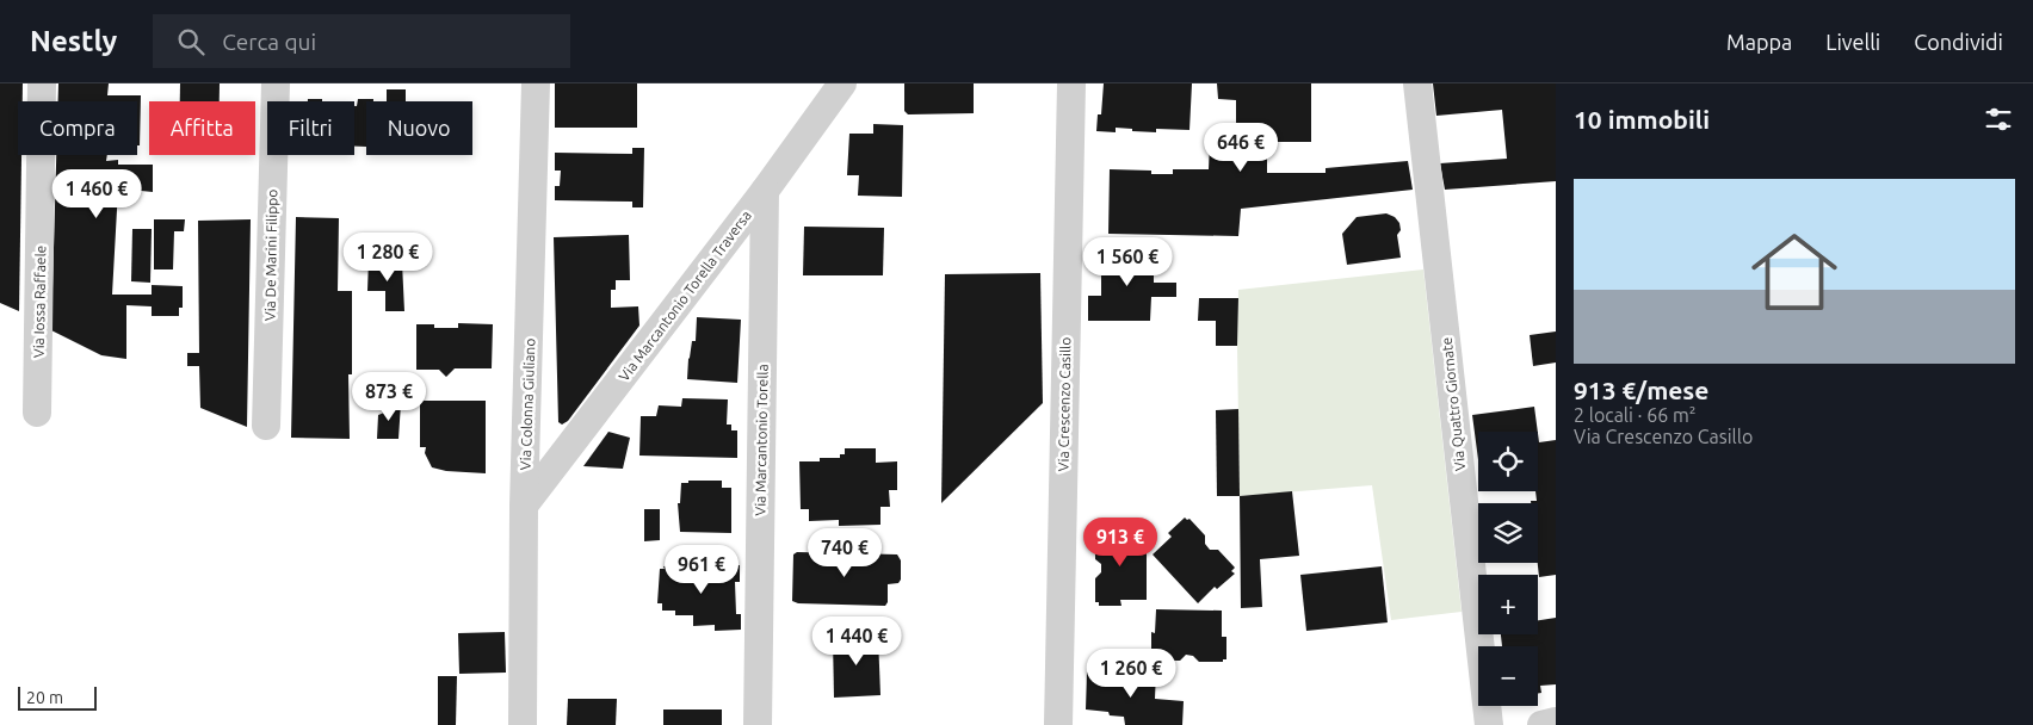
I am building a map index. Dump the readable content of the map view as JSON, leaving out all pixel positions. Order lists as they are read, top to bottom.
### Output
{
  "streets": {
    "street": [
      "Via De Marini Filippo",
      "Via Marcantonio Torella Traversa",
      "Via Iossa Raffaele",
      "Via Colonna Giuliano",
      "Via Crescenzo Casillo",
      "Via Quattro Giornate",
      "Via Marcantonio Torella"
    ]
  },
  "crossings": [
    ["Via Marcantonio Torella Traversa", "Via Colonna Giuliano"],
    ["Via Marcantonio Torella Traversa", "Via Marcantonio Torella"]
  ],
  "scale_bar": "20 m",
  "page": {
    "header": "Nestly",
    "search": "Cerca qui",
    "nav": ["Mappa", "Livelli", "Condividi"],
    "heading": "10 immobili",
    "chip": [
      "Compra",
      "Affitta",
      "Filtri",
      "Nuovo"
    ],
    "price": [
      "646 €",
      "1 460 €",
      "1 280 €",
      "1 560 €",
      "873 €",
      "913 €",
      "740 €",
      "961 €",
      "1 440 €",
      "1 260 €"
    ],
    "list": [
      {
        "name": "913 €/mese",
        "note": "2 locali · 66 m² · Via Crescenzo Casillo"
      }
    ],
    "map_buttons": ["+", "−"],
    "scale": "20 m"
  }
}
